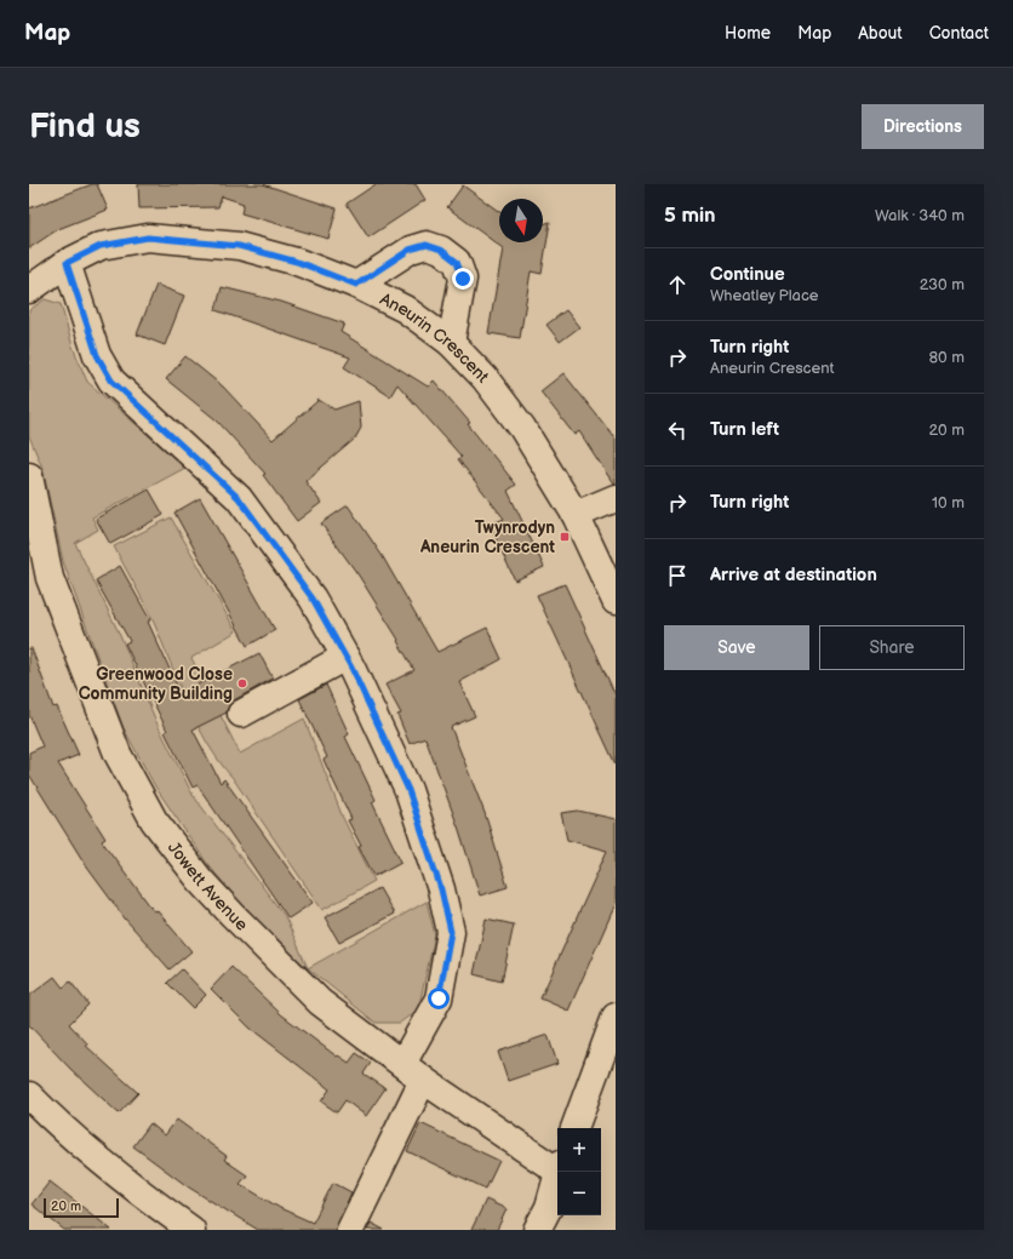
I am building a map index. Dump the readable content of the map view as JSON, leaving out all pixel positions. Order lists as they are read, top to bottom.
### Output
{
  "streets": {
    "street": ["Aneurin Crescent", "Jowett Avenue"]
  },
  "places": {
    "transit": ["Twynrodyn Aneurin Crescent"],
    "other": ["Greenwood Close Community Building"]
  },
  "scale_bar": "20 m",
  "north": "bottom",
  "page": {
    "header": "Map",
    "nav": [
      "Home",
      "Map",
      "About",
      "Contact"
    ],
    "buttons": [
      "Directions",
      ["Save", "Share"]
    ],
    "title": "Find us",
    "heading": ["5 min", "Walk · 340 m"],
    "list": [
      ["Continue", "Wheatley Place", "230 m"],
      ["Turn right", "Aneurin Crescent", "80 m"],
      ["Turn left", "20 m"],
      ["Turn right", "10 m"],
      "Arrive at destination"
    ],
    "map_buttons": ["+", "−"],
    "scale": "20 m"
  }
}
